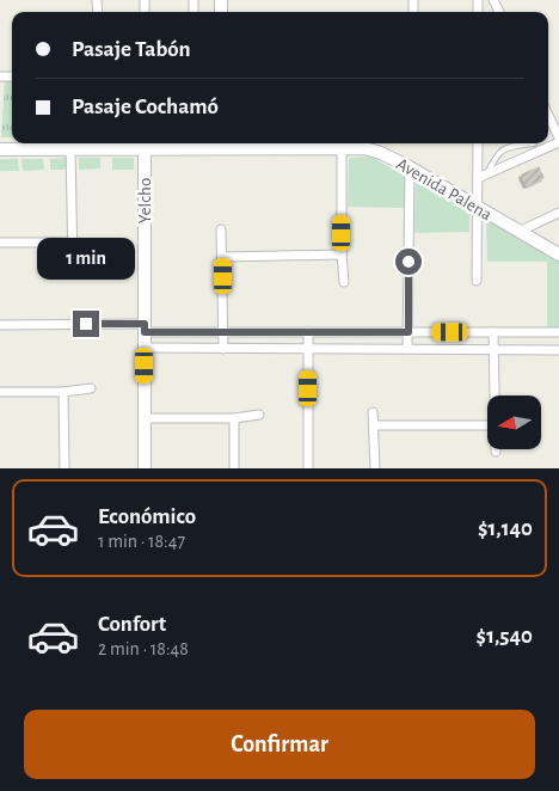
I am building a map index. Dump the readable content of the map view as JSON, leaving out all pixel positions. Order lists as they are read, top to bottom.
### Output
{
  "streets": {
    "street": ["Avenida Palena", "Yelcho"]
  },
  "crossings": [
    ["Avenida Palena", "Yelcho"]
  ],
  "north": "left",
  "page": {
    "banner": ["Pasaje Tabón", "Pasaje Cochamó"],
    "bubble": "1 min",
    "list": [
      {
        "name": "Económico",
        "note": "1 min · 18:47",
        "value": "$1,140"
      },
      {
        "name": "Confort",
        "note": "2 min · 18:48",
        "value": "$1,540"
      }
    ],
    "buttons": "Confirmar"
  }
}
